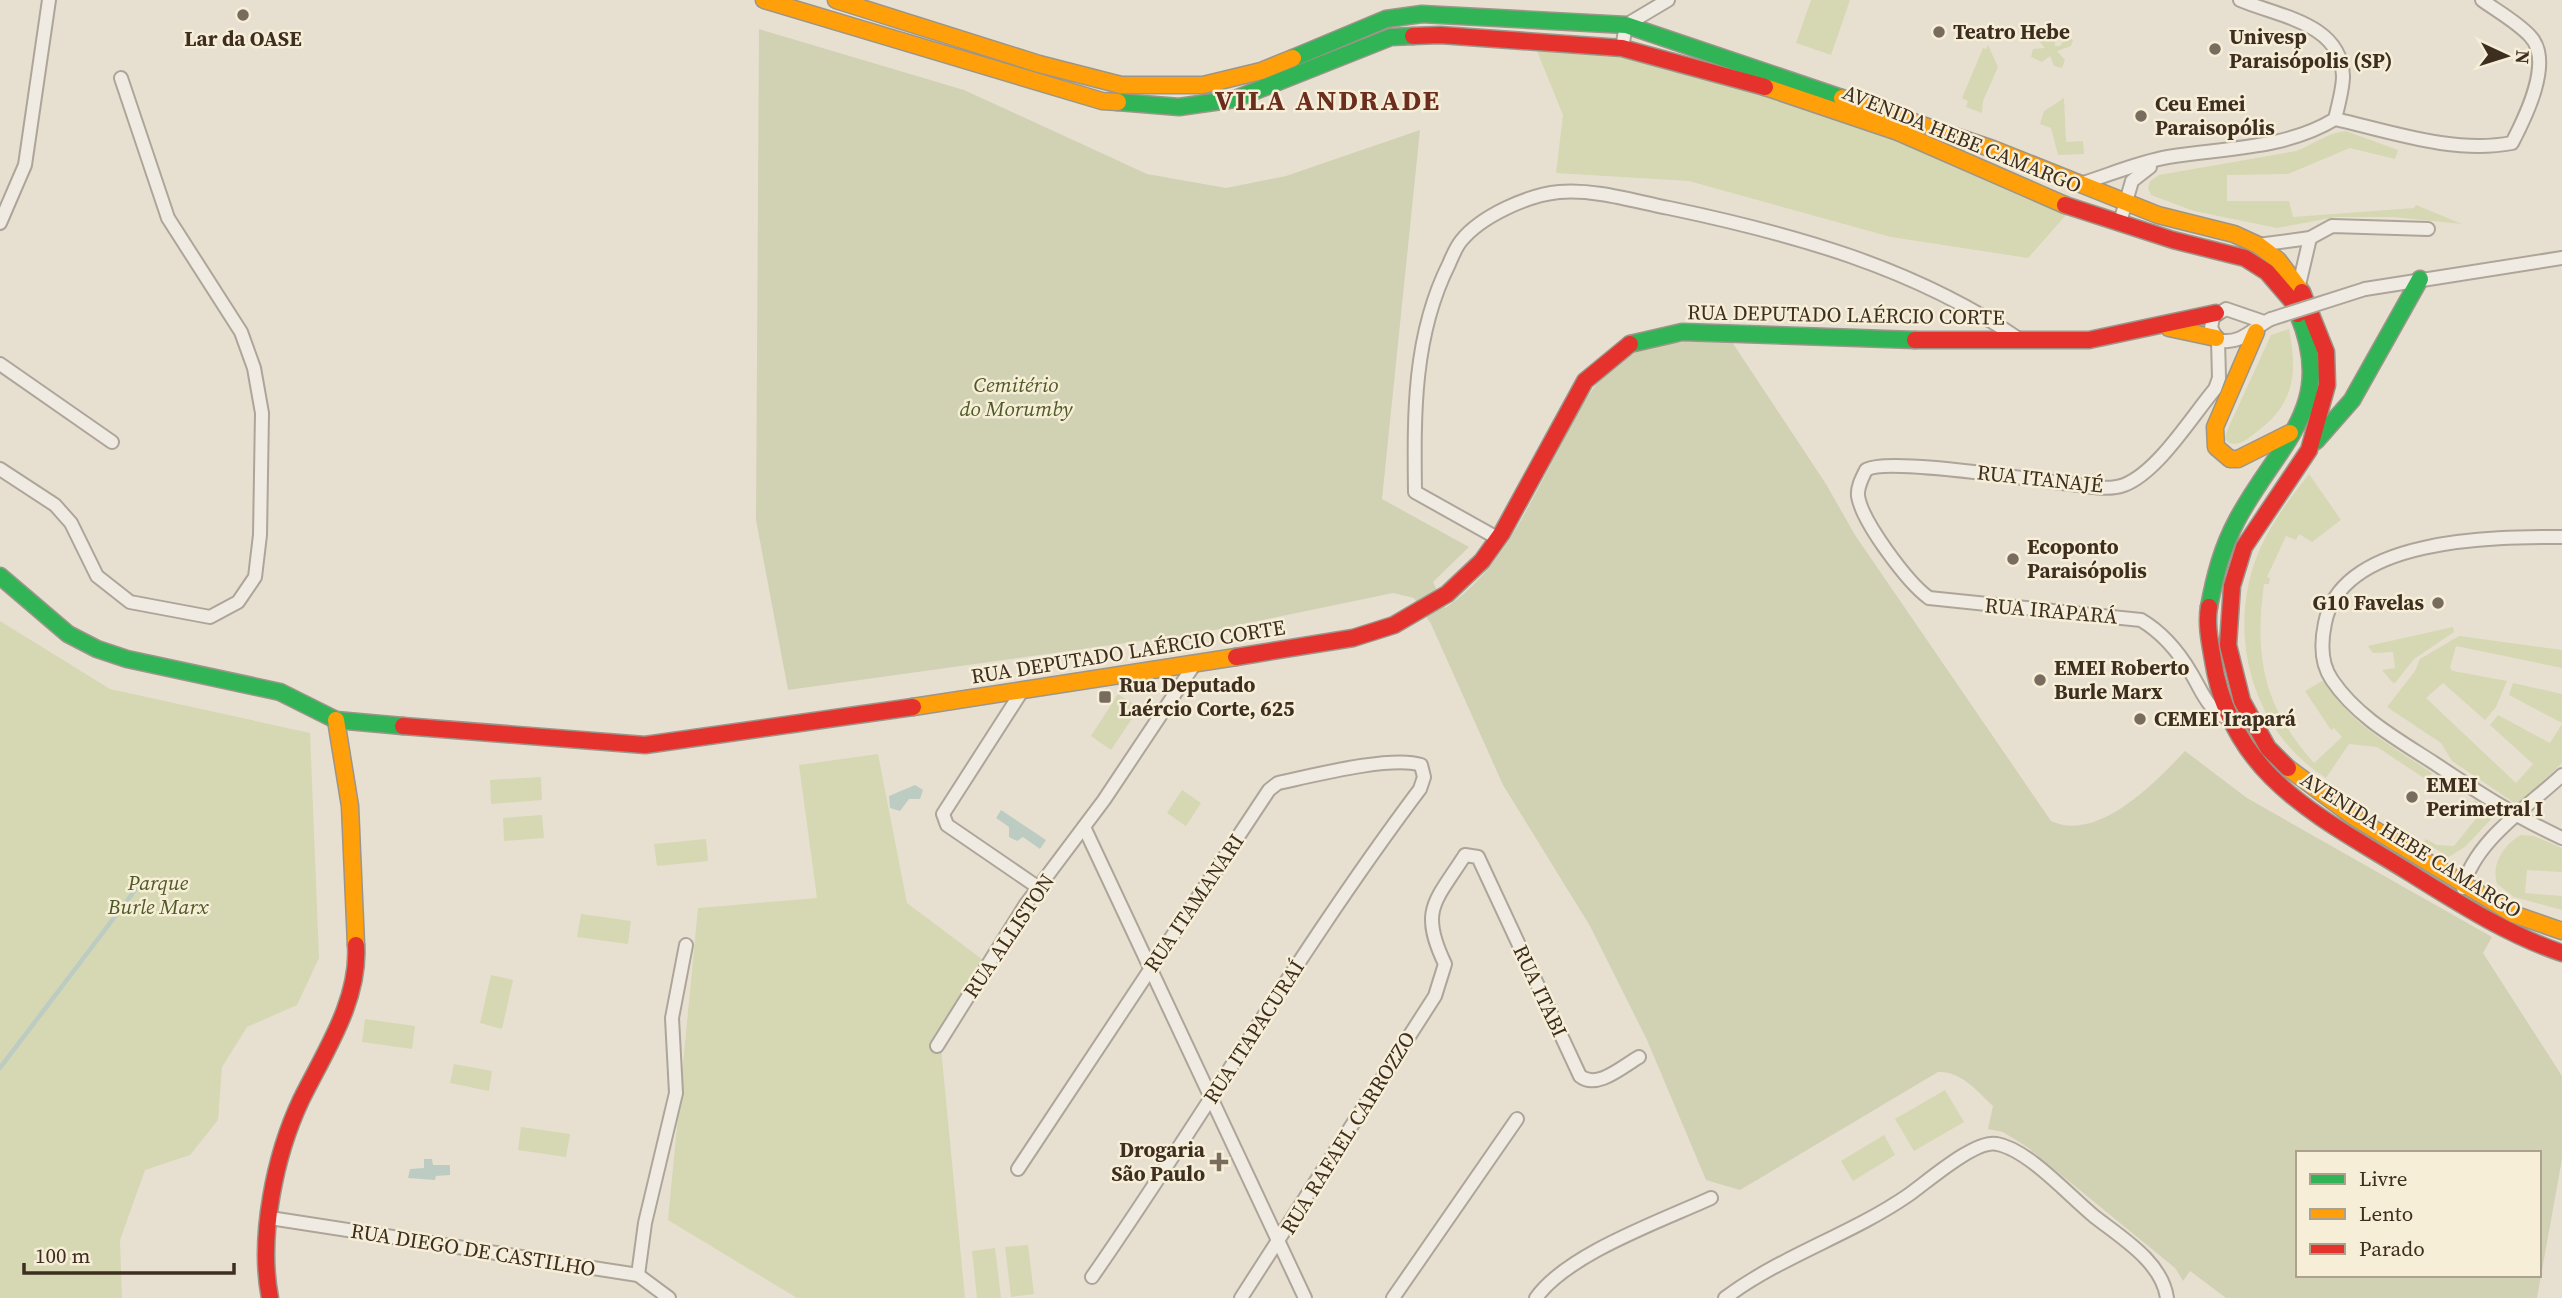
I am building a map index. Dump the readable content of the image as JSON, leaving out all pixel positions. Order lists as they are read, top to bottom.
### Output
{
  "streets": {
    "main road": ["AVENIDA HEBE CAMARGO", "RUA DEPUTADO LAÉRCIO CORTE"],
    "street": [
      "RUA ITANAJÉ",
      "RUA IRAPARÁ",
      "RUA ITAMANARI",
      "RUA ALLISTON",
      "RUA ITABI",
      "RUA ITAPACURAÍ",
      "RUA RAFAEL CARROZZO",
      "RUA DIEGO DE CASTILHO"
    ]
  },
  "crossings": [
    ["AVENIDA HEBE CAMARGO", "RUA IRAPARÁ"],
    ["RUA DEPUTADO LAÉRCIO CORTE", "RUA ITANAJÉ"],
    ["RUA DEPUTADO LAÉRCIO CORTE", "RUA ALLISTON"],
    ["RUA ITANAJÉ", "RUA IRAPARÁ"],
    ["RUA ITAMANARI", "RUA ITAPACURAÍ"],
    ["RUA ITABI", "RUA RAFAEL CARROZZO"]
  ],
  "districts": ["VILA ANDRADE"],
  "parks": ["Cemitério do Morumby", "Parque Burle Marx"],
  "places": {
    "other": [
      "Lar da OASE",
      "Teatro Hebe",
      "Univesp Paraisópolis (SP)",
      "Ceu Emei Paraisopólis",
      "Ecoponto Paraisópolis",
      "G10 Favelas",
      "EMEI Roberto Burle Marx",
      "CEMEI Irapará",
      "EMEI Perimetral I"
    ],
    "transit": ["Rua Deputado Laércio Corte, 625"],
    "health": ["Drogaria São Paulo"]
  },
  "legend": ["Livre", "Lento", "Parado"],
  "scale_bar": "100 m",
  "north": "right"
}
